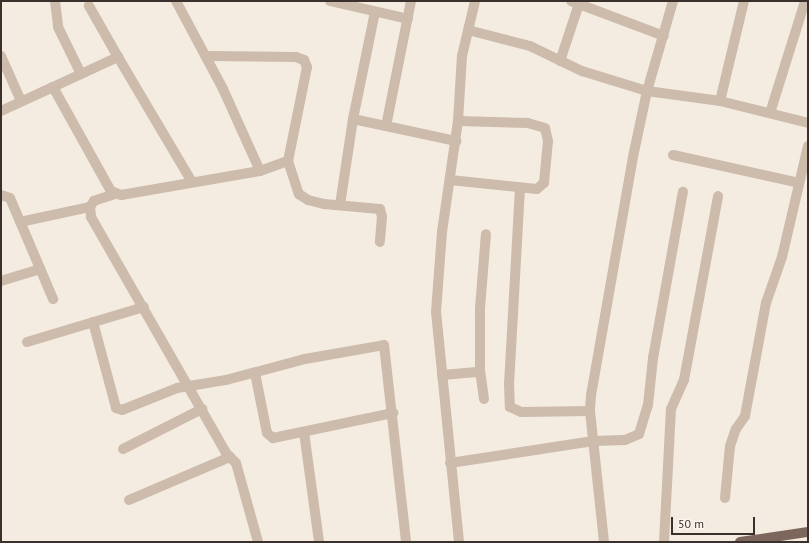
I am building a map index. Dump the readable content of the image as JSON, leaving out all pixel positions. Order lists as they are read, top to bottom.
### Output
{
  "scale_bar": "50 m"
}
